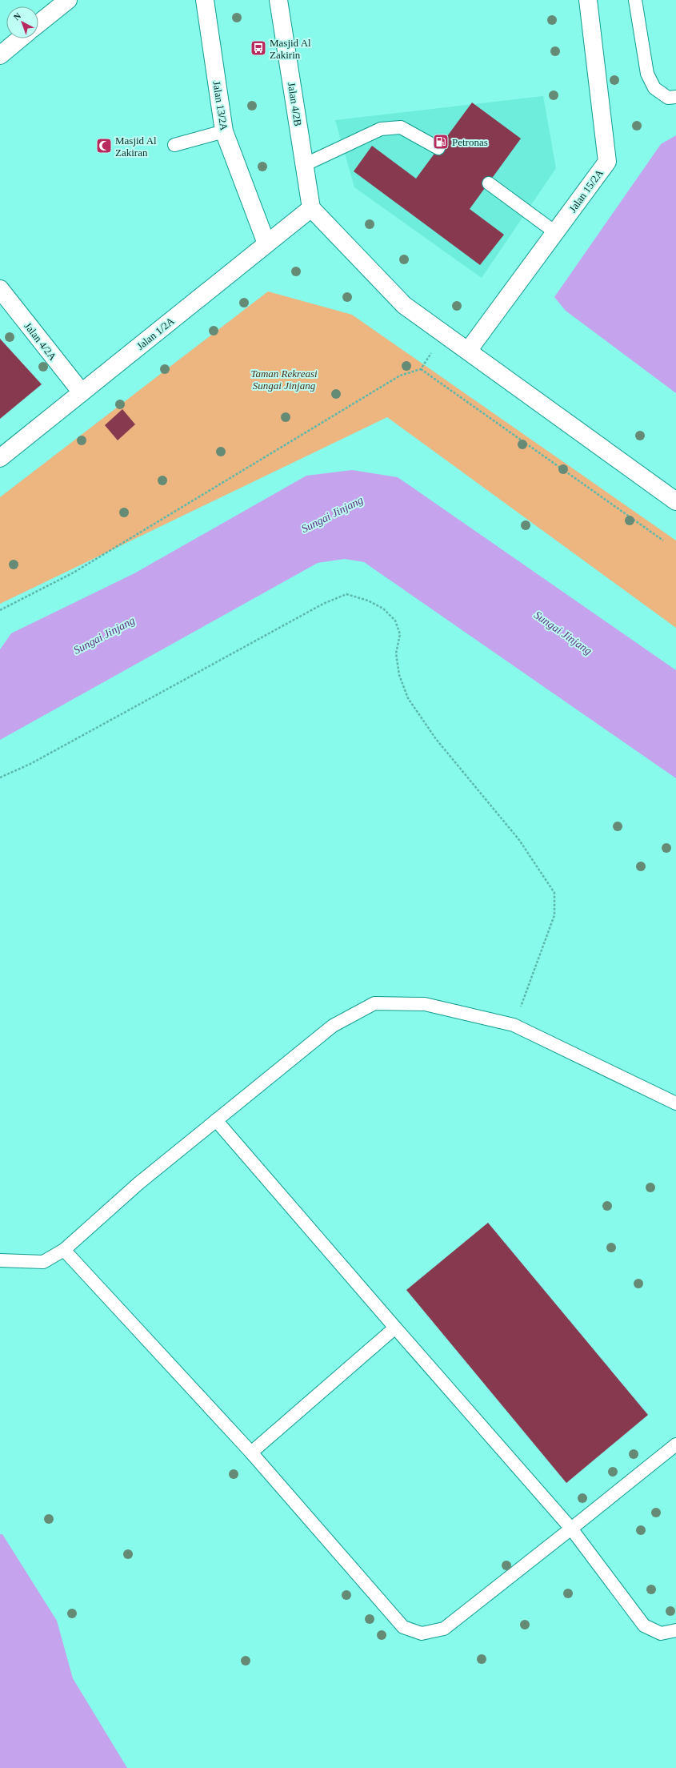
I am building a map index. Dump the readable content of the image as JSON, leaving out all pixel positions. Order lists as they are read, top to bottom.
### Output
{
  "streets": {
    "street": [
      "Jalan 4/2B",
      "Jalan 13/2A",
      "Jalan 15/2A",
      "Jalan 1/2A",
      "Jalan 4/2A"
    ]
  },
  "crossings": [
    ["Jalan 4/2B", "Jalan 1/2A"],
    ["Jalan 13/2A", "Jalan 1/2A"],
    ["Jalan 1/2A", "Jalan 4/2A"]
  ],
  "water": ["Sungai Jinjang"],
  "parks": ["Taman Rekreasi Sungai Jinjang"],
  "places": {
    "bus stop": ["Masjid Al Zakirin"],
    "fuel station": ["Petronas"],
    "mosque": ["Masjid Al Zakiran"]
  },
  "north": "top left"
}
